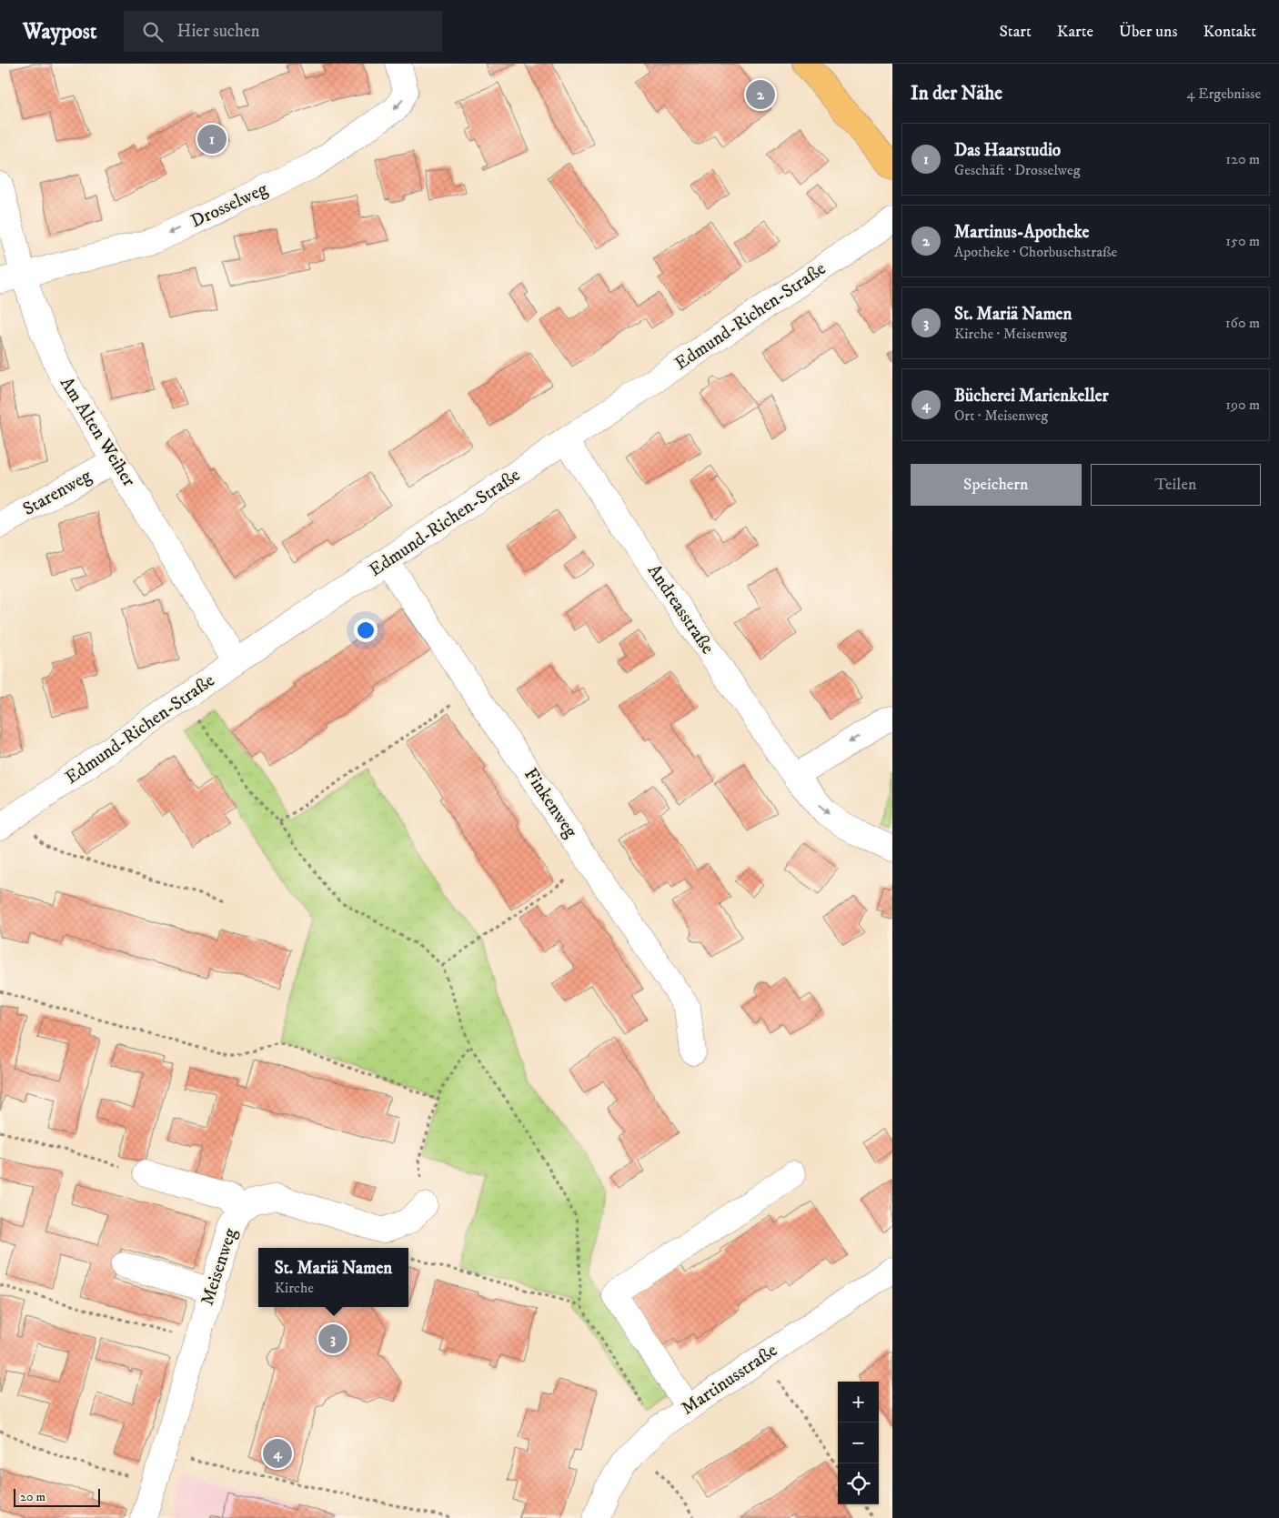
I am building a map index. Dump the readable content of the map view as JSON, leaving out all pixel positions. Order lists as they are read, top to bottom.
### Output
{
  "streets": {
    "street": [
      "Drosselweg",
      "Edmund-Richen-Straße",
      "Am Alten Weiher",
      "Starenweg",
      "Andreasstraße",
      "Finkenweg",
      "Meisenweg",
      "Martinusstraße"
    ]
  },
  "crossings": [
    ["Drosselweg", "Am Alten Weiher"],
    ["Edmund-Richen-Straße", "Am Alten Weiher"],
    ["Edmund-Richen-Straße", "Andreasstraße"],
    ["Edmund-Richen-Straße", "Finkenweg"],
    ["Am Alten Weiher", "Starenweg"]
  ],
  "one_way": ["Drosselweg"],
  "scale_bar": "20 m",
  "page": {
    "header": "Waypost",
    "search": "Hier suchen",
    "nav": [
      "Start",
      "Karte",
      "Über uns",
      "Kontakt"
    ],
    "heading": ["In der Nähe", "4 Ergebnisse"],
    "pins": [
      "2",
      "1",
      "3",
      "4"
    ],
    "list": [
      {
        "mark": "1",
        "name": "Das Haarstudio",
        "note": "Geschäft · Drosselweg",
        "value": "120 m"
      },
      {
        "mark": "2",
        "name": "Martinus-Apotheke",
        "note": "Apotheke · Chorbuschstraße",
        "value": "150 m"
      },
      {
        "mark": "3",
        "name": "St. Mariä Namen",
        "note": "Kirche · Meisenweg",
        "value": "160 m"
      },
      {
        "mark": "4",
        "name": "Bücherei Marienkeller",
        "note": "Ort · Meisenweg",
        "value": "190 m"
      }
    ],
    "buttons": ["Speichern", "Teilen"],
    "popup": ["St. Mariä Namen", "Kirche"],
    "map_buttons": ["+", "−"],
    "scale": "20 m"
  }
}
